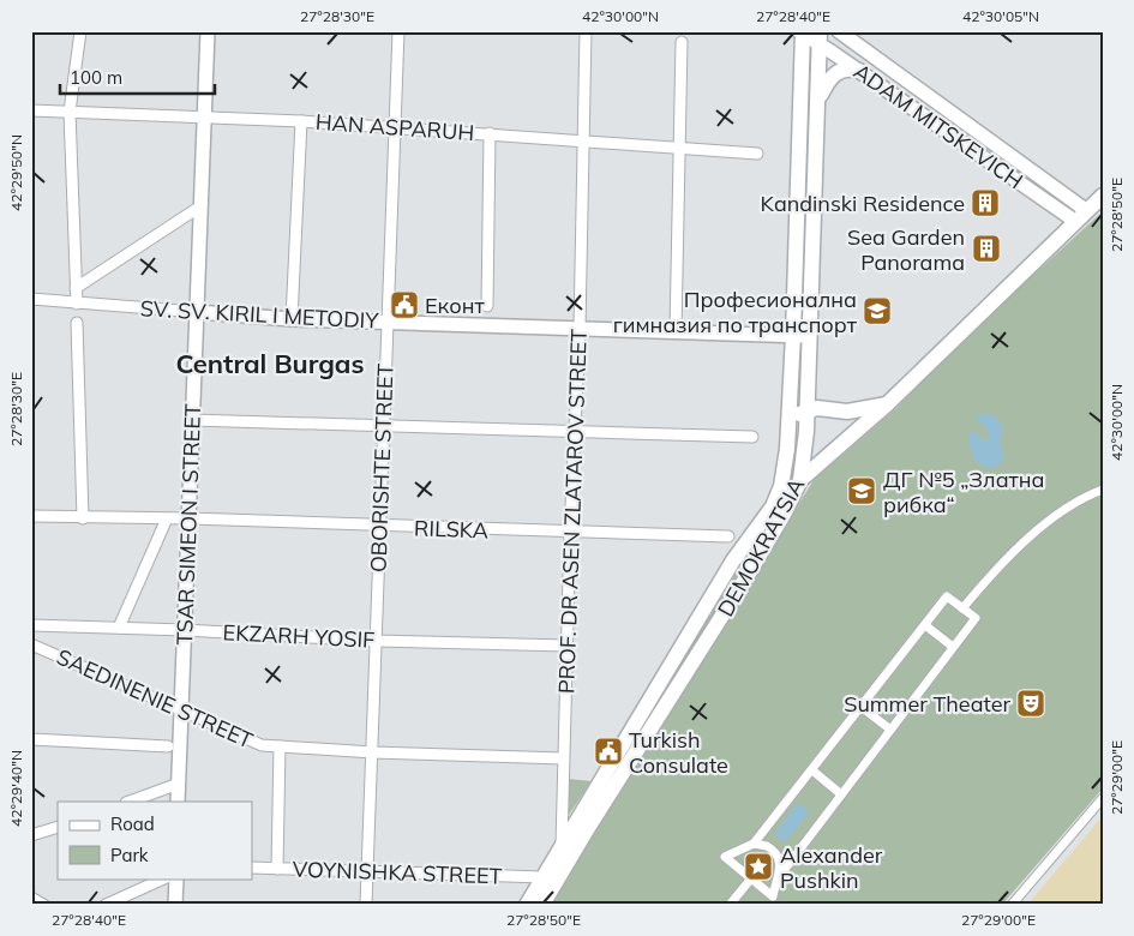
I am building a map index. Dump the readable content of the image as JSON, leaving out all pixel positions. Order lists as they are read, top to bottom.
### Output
{
  "streets": {
    "main road": ["DEMOKRATSIA"],
    "street": [
      "ADAM MITSKEVICH",
      "HAN ASPARUH",
      "SV. SV. KIRIL I METODIY",
      "OBORISHTE STREET",
      "PROF. DR ASEN ZLATAROV STREET",
      "TSAR SIMEON I STREET",
      "RILSKA",
      "EKZARH YOSIF",
      "SAEDINENIE STREET",
      "VOYNISHKA STREET"
    ]
  },
  "crossings": [
    ["ADAM MITSKEVICH", "DEMOKRATSIA"],
    ["HAN ASPARUH", "OBORISHTE STREET"],
    ["HAN ASPARUH", "PROF. DR ASEN ZLATAROV STREET"],
    ["HAN ASPARUH", "TSAR SIMEON I STREET"],
    ["SV. SV. KIRIL I METODIY", "OBORISHTE STREET"],
    ["SV. SV. KIRIL I METODIY", "PROF. DR ASEN ZLATAROV STREET"],
    ["SV. SV. KIRIL I METODIY", "TSAR SIMEON I STREET"],
    ["SV. SV. KIRIL I METODIY", "DEMOKRATSIA"],
    ["OBORISHTE STREET", "RILSKA"],
    ["OBORISHTE STREET", "EKZARH YOSIF"],
    ["OBORISHTE STREET", "SAEDINENIE STREET"],
    ["OBORISHTE STREET", "VOYNISHKA STREET"],
    ["PROF. DR ASEN ZLATAROV STREET", "RILSKA"],
    ["PROF. DR ASEN ZLATAROV STREET", "DEMOKRATSIA"],
    ["PROF. DR ASEN ZLATAROV STREET", "EKZARH YOSIF"],
    ["PROF. DR ASEN ZLATAROV STREET", "SAEDINENIE STREET"],
    ["TSAR SIMEON I STREET", "RILSKA"],
    ["TSAR SIMEON I STREET", "EKZARH YOSIF"],
    ["TSAR SIMEON I STREET", "SAEDINENIE STREET"],
    ["DEMOKRATSIA", "VOYNISHKA STREET"]
  ],
  "districts": ["Central Burgas"],
  "places": {
    "building": ["Kandinski Residence", "Sea Garden Panorama"],
    "public building": ["Еконт", "Turkish Consulate"],
    "school or university": ["Професионална гимназия по транспорт", "ДГ №5 „Златна рибка“"],
    "theatre": ["Summer Theater"],
    "place": ["Alexander Pushkin"]
  },
  "legend": ["Road", "Park"],
  "scale_bar": "100 m",
  "coordinates": [
    "27°28'30\"E",
    "42°30'00\"N",
    "27°28'40\"E",
    "42°30'05\"N",
    "42°29'50\"N",
    "27°28'50\"E",
    "27°29'00\"E",
    "42°29'40\"N"
  ]
}
